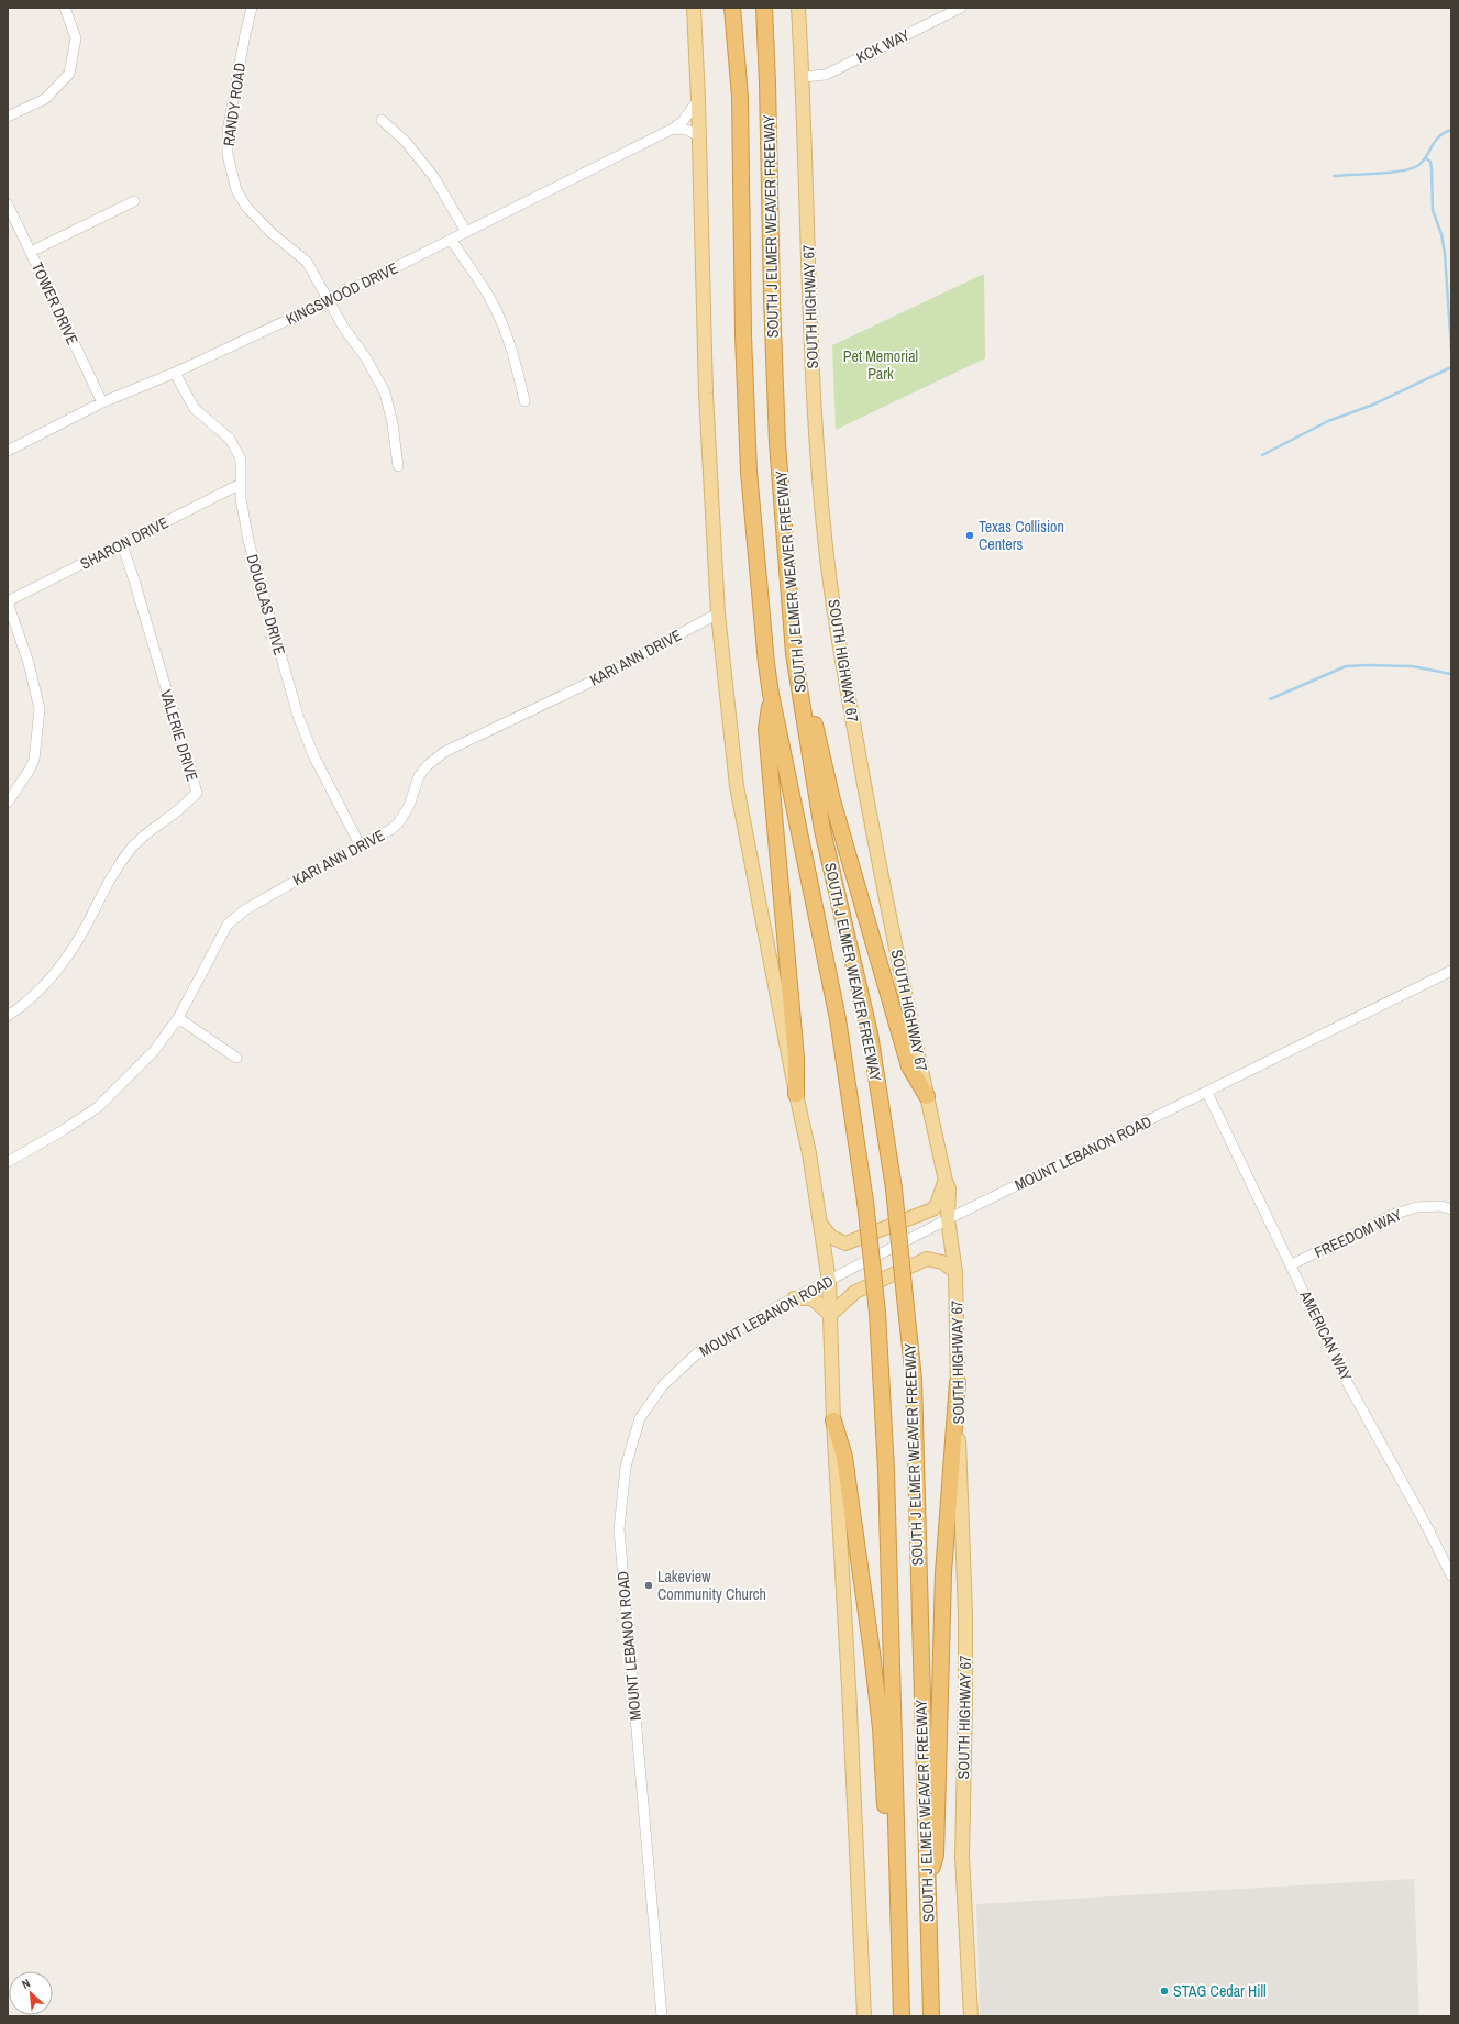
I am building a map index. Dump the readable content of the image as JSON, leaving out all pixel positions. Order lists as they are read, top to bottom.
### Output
{
  "streets": {
    "highway": ["SOUTH J ELMER WEAVER FREEWAY"],
    "main road": ["SOUTH HIGHWAY 67"],
    "street": [
      "KCK WAY",
      "RANDY ROAD",
      "KINGSWOOD DRIVE",
      "TOWER DRIVE",
      "SHARON DRIVE",
      "DOUGLAS DRIVE",
      "KARI ANN DRIVE",
      "VALERIE DRIVE",
      "MOUNT LEBANON ROAD",
      "FREEDOM WAY",
      "AMERICAN WAY"
    ]
  },
  "crossings": [
    ["KCK WAY", "SOUTH HIGHWAY 67"],
    ["RANDY ROAD", "KINGSWOOD DRIVE"],
    ["KINGSWOOD DRIVE", "TOWER DRIVE"],
    ["KINGSWOOD DRIVE", "DOUGLAS DRIVE"],
    ["SOUTH HIGHWAY 67", "MOUNT LEBANON ROAD"],
    ["SHARON DRIVE", "DOUGLAS DRIVE"],
    ["SHARON DRIVE", "VALERIE DRIVE"],
    ["DOUGLAS DRIVE", "KARI ANN DRIVE"],
    ["MOUNT LEBANON ROAD", "AMERICAN WAY"],
    ["FREEDOM WAY", "AMERICAN WAY"]
  ],
  "parks": ["Pet Memorial Park"],
  "places": ["Texas Collision Centers", "Lakeview Community Church", "STAG Cedar Hill"],
  "north": "top left"
}
